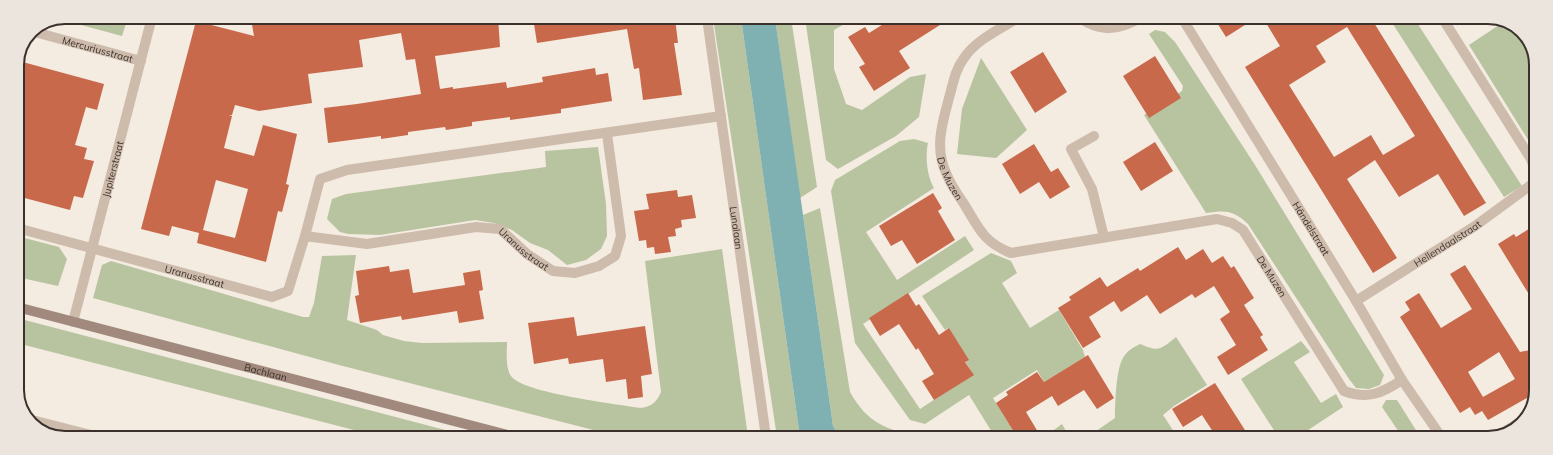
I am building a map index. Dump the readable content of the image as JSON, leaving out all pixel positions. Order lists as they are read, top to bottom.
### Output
{
  "streets": {
    "main road": ["Bachlaan"],
    "street": [
      "Mercuriusstraat",
      "Jupiterstraat",
      "De Muzen",
      "Lunalaan",
      "Händelstraat",
      "Hellendaalstraat",
      "Uranusstraat"
    ]
  },
  "crossings": [
    ["Mercuriusstraat", "Jupiterstraat"],
    ["Jupiterstraat", "Uranusstraat"],
    ["Jupiterstraat", "Bachlaan"],
    ["De Muzen", "Händelstraat"],
    ["Lunalaan", "Uranusstraat"],
    ["Händelstraat", "Hellendaalstraat"]
  ]
}
